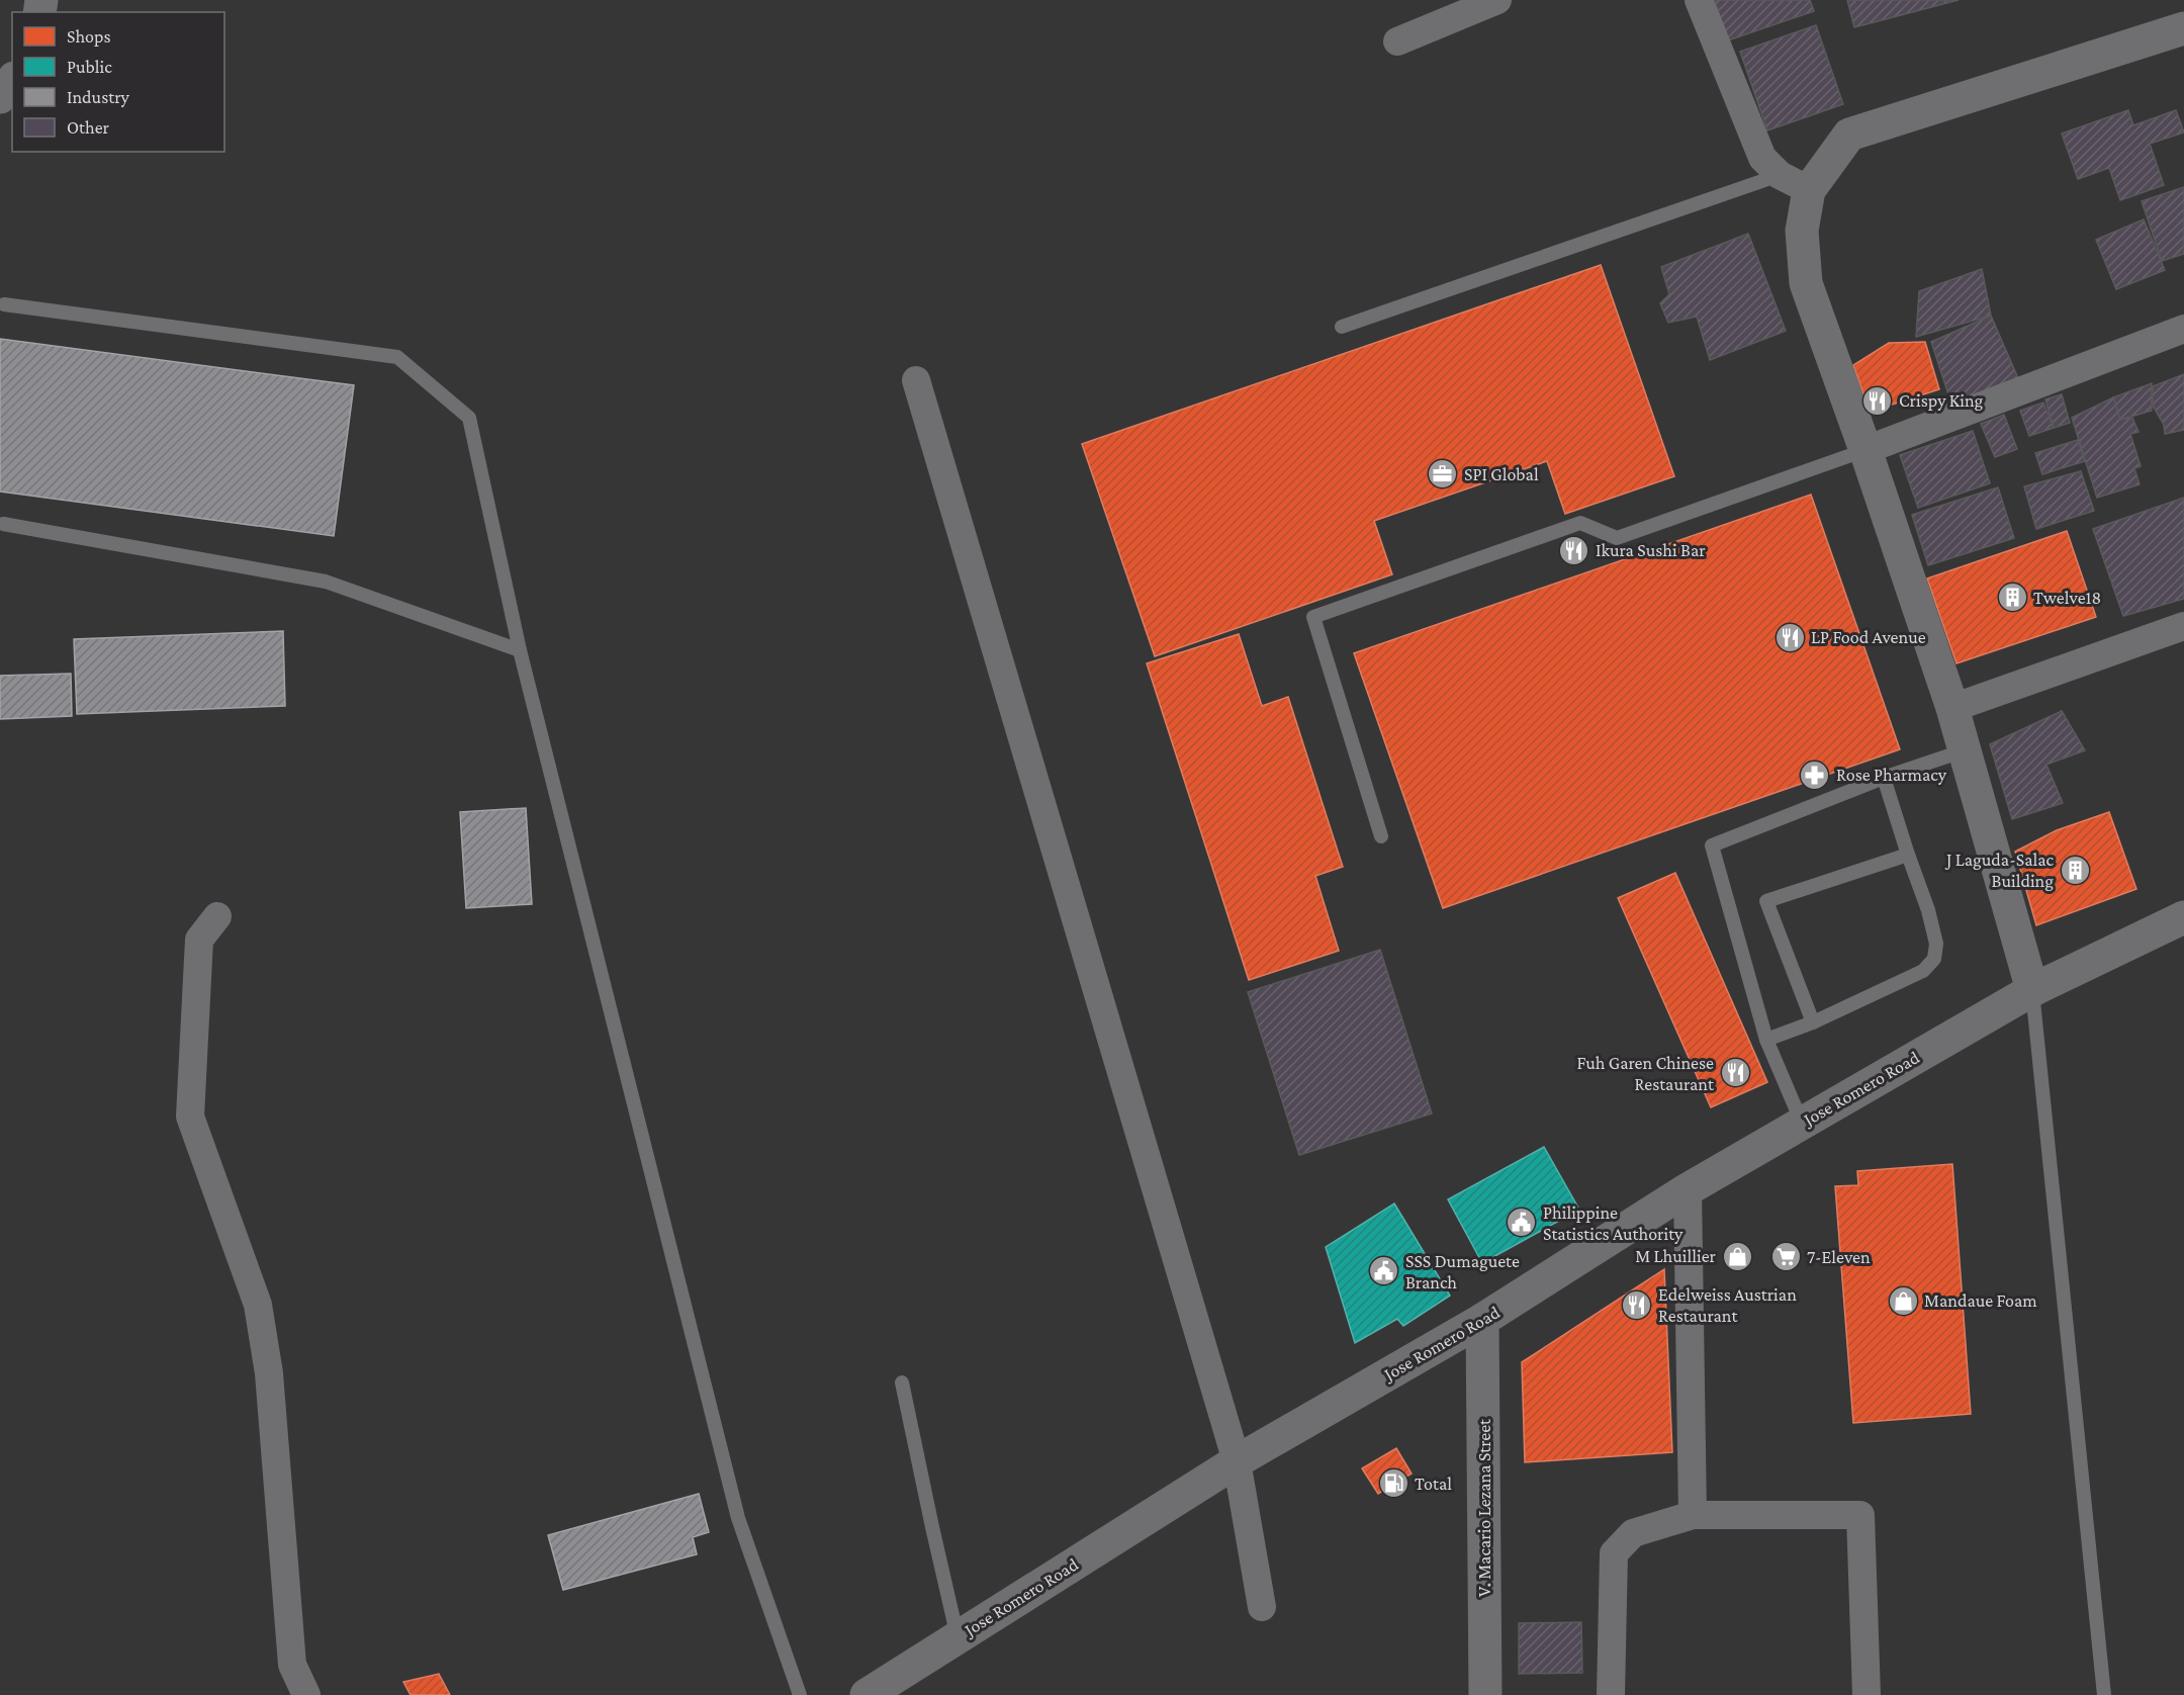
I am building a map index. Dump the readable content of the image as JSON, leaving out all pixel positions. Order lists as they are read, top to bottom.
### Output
{
  "streets": {
    "street": ["Jose Romero Road", "V. Macario Lezana Street"]
  },
  "crossings": [
    ["Jose Romero Road", "V. Macario Lezana Street"]
  ],
  "places": {
    "restaurant": [
      "Crispy King",
      "Ikura Sushi Bar",
      "LP Food Avenue",
      "Fuh Garen Chinese Restaurant",
      "Edelweiss Austrian Restaurant"
    ],
    "office": ["SPI Global"],
    "building": ["Twelve18", "J Laguda-Salac Building"],
    "pharmacy": ["Rose Pharmacy"],
    "public building": ["Philippine Statistics Authority", "SSS Dumaguete Branch"],
    "shop": ["M Lhuillier", "Mandaue Foam"],
    "supermarket": ["7-Eleven"],
    "fuel station": ["Total"]
  },
  "legend": [
    "Shops",
    "Public",
    "Industry",
    "Other"
  ]
}
